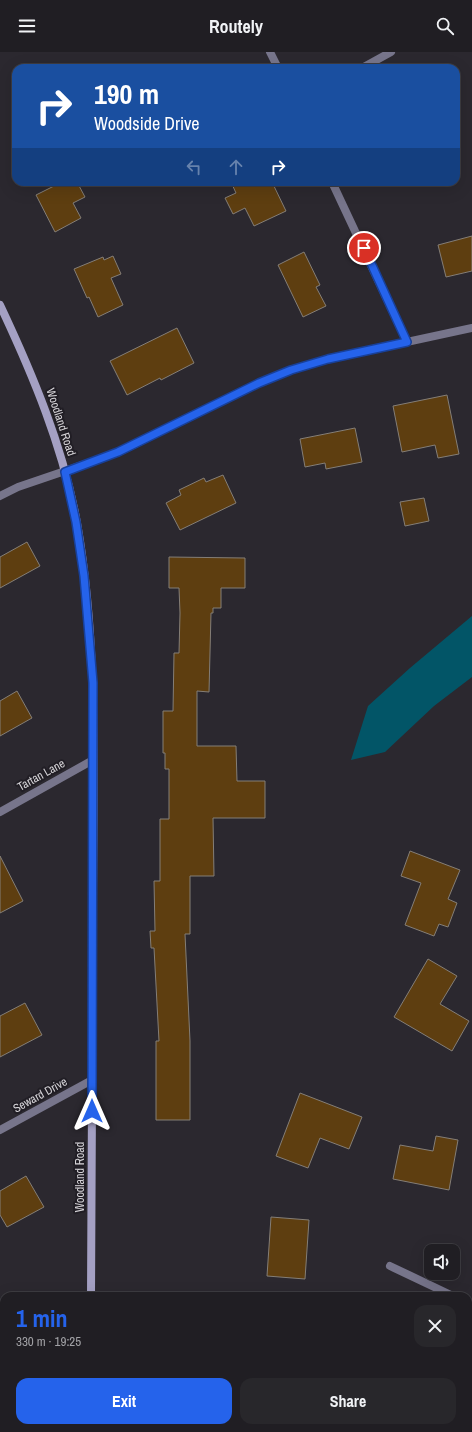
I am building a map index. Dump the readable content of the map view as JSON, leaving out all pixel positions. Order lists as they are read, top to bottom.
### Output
{
  "streets": {
    "main road": ["Woodland Road"],
    "street": ["Tartan Lane", "Seward Drive"]
  },
  "crossings": [
    ["Woodland Road", "Tartan Lane"],
    ["Woodland Road", "Seward Drive"]
  ],
  "page": {
    "header": "Routely",
    "turn": ["190 m", "Woodside Drive"],
    "heading": ["1 min", "330 m · 19:25"],
    "buttons": ["Exit", "Share"]
  }
}
